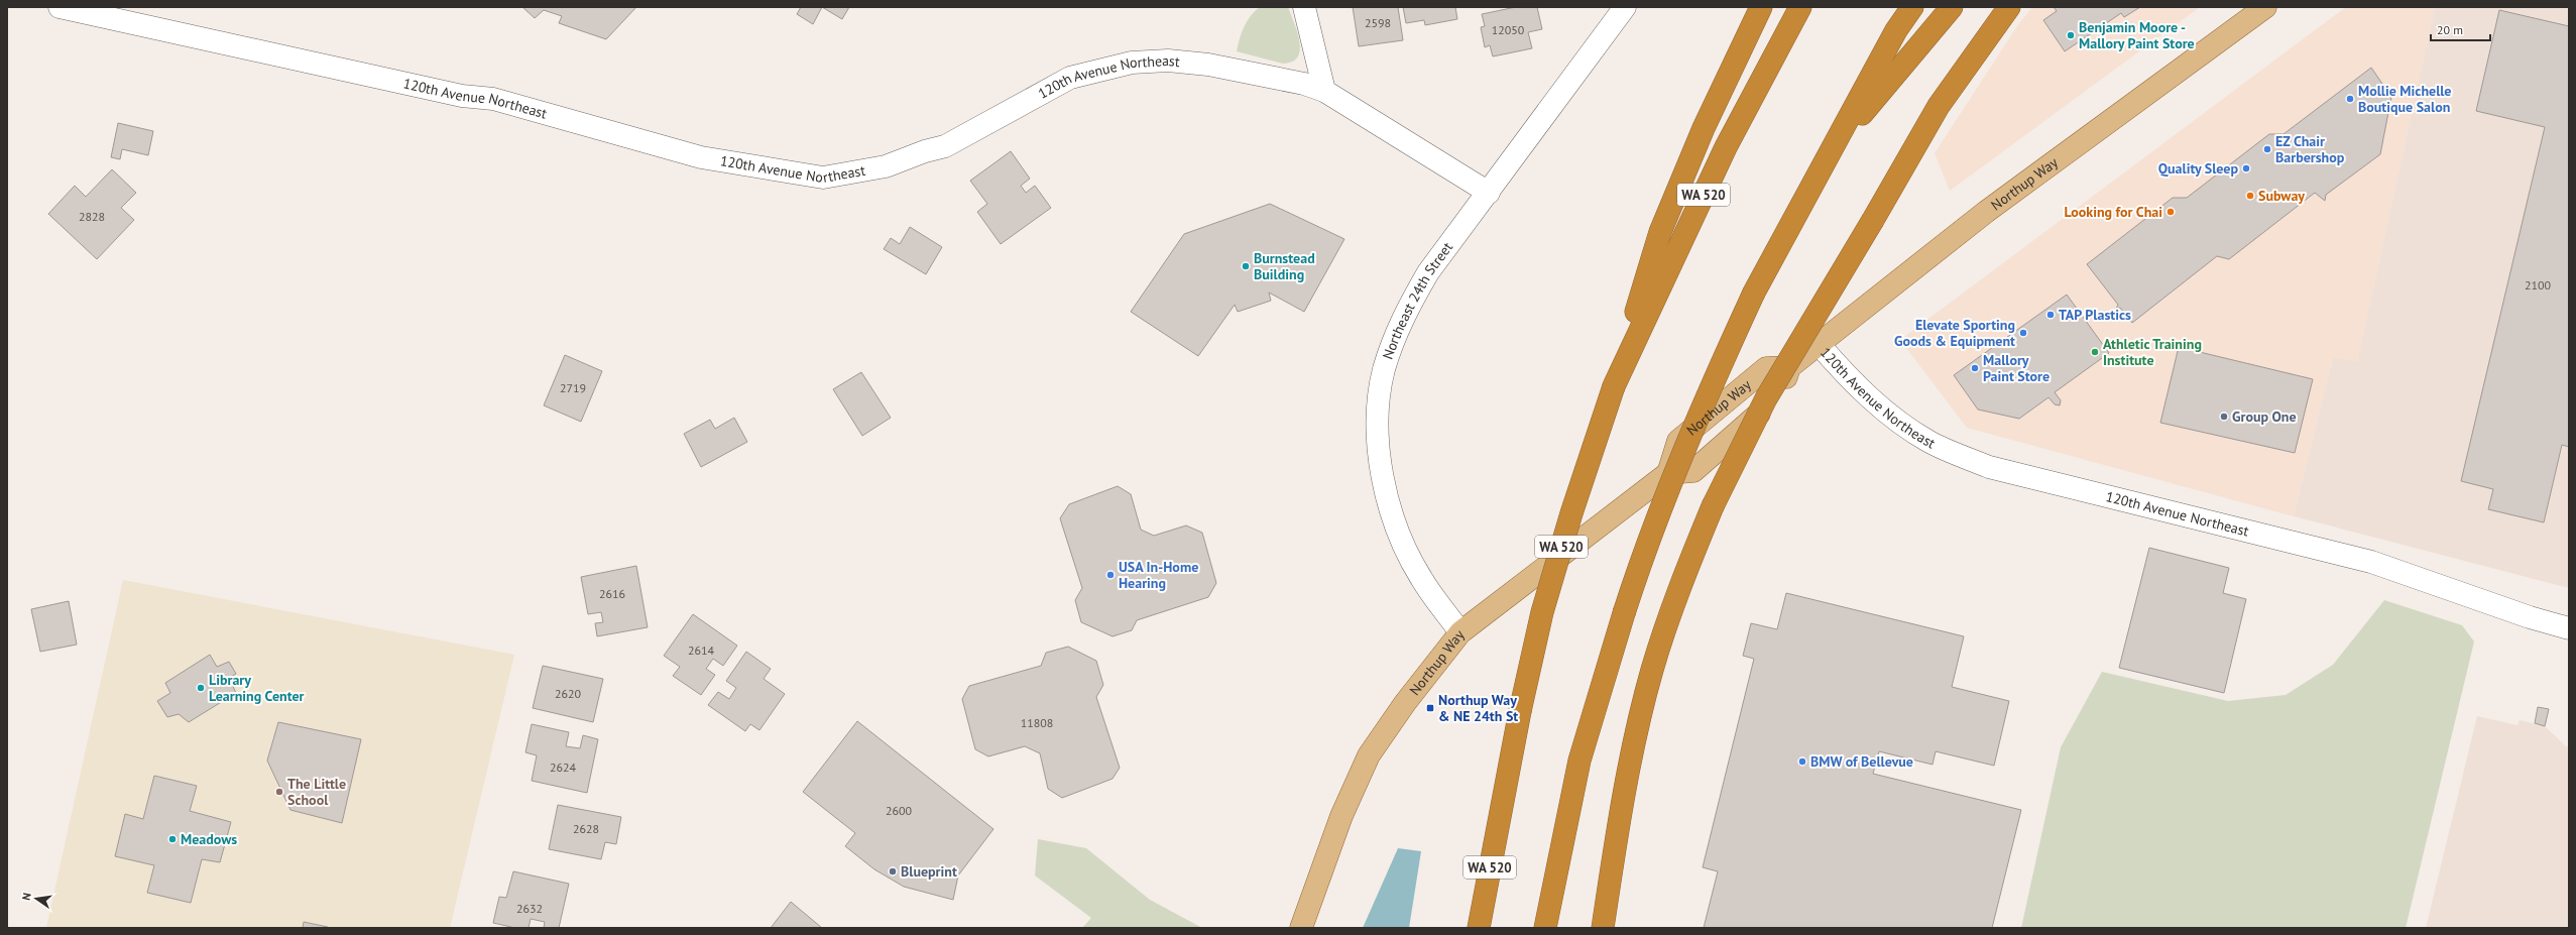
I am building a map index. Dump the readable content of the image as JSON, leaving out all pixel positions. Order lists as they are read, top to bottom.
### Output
{
  "streets": {
    "highway": ["WA 520"],
    "main road": ["Northup Way"],
    "street": ["120th Avenue Northeast", "Northeast 24th Street"]
  },
  "crossings": [
    ["120th Avenue Northeast", "Northup Way"],
    ["120th Avenue Northeast", "Northeast 24th Street"],
    ["Northup Way", "Northeast 24th Street"]
  ],
  "places": {
    "other": [
      "Benjamin Moore - Mallory Paint Store",
      "Mollie Michelle Boutique Salon",
      "EZ Chair Barbershop",
      "Quality Sleep",
      "Subway",
      "Looking for Chai",
      "Burnstead Building",
      "TAP Plastics",
      "Elevate Sporting Goods & Equipment",
      "Athletic Training Institute",
      "Mallory Paint Store",
      "Group One",
      "USA In-Home Hearing",
      "Library Learning Center",
      "BMW of Bellevue",
      "The Little School",
      "Meadows",
      "Blueprint"
    ],
    "transit": ["Northup Way & NE 24th St"]
  },
  "house_numbers": [
    "2598",
    "12050",
    "2828",
    "2100",
    "2719",
    "2616",
    "2614",
    "2620",
    "11808",
    "2624",
    "2600",
    "2628",
    "2632"
  ],
  "scale_bar": "20 m",
  "north": "left"
}
